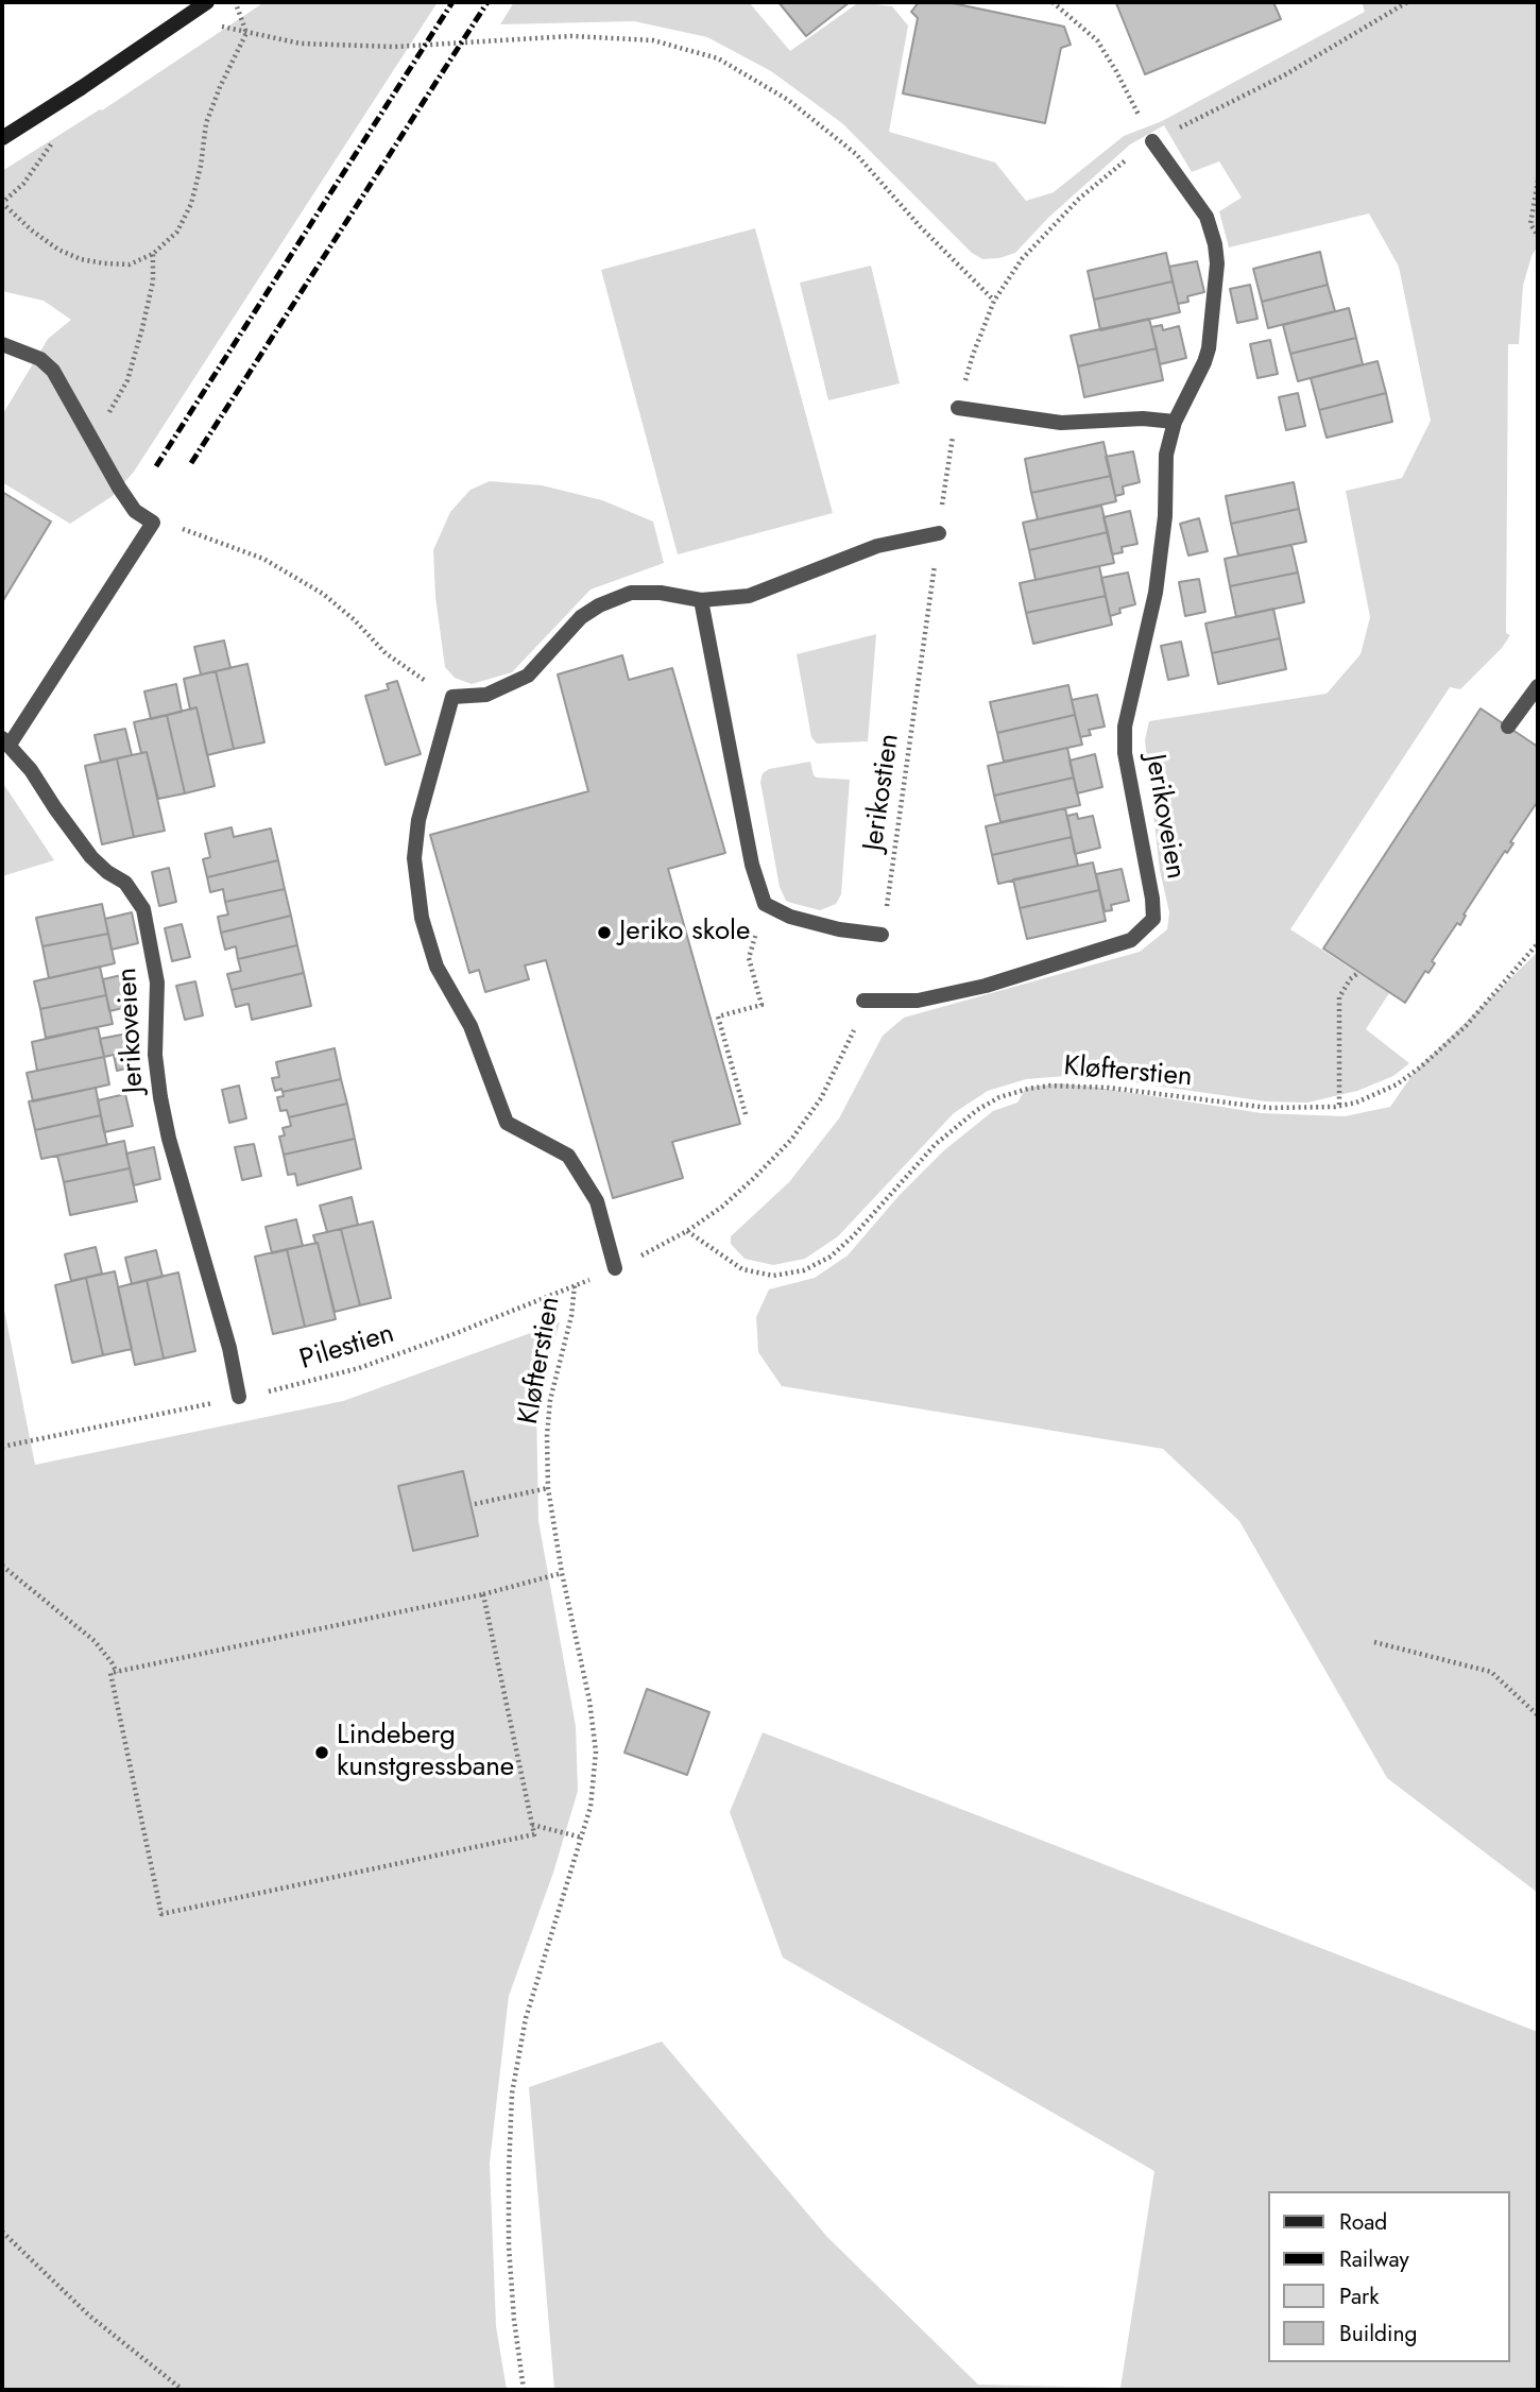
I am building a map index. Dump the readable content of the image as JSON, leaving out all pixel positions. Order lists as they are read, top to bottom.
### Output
{
  "streets": {
    "lane": ["Jerikoveien"],
    "path": ["Jerikostien", "Kløfterstien", "Pilestien"]
  },
  "crossings": [
    ["Jerikoveien", "Pilestien"],
    ["Kløfterstien", "Pilestien"]
  ],
  "places": ["Jeriko skole", "Lindeberg kunstgressbane"],
  "legend": [
    "Road",
    "Railway",
    "Park",
    "Building"
  ]
}
